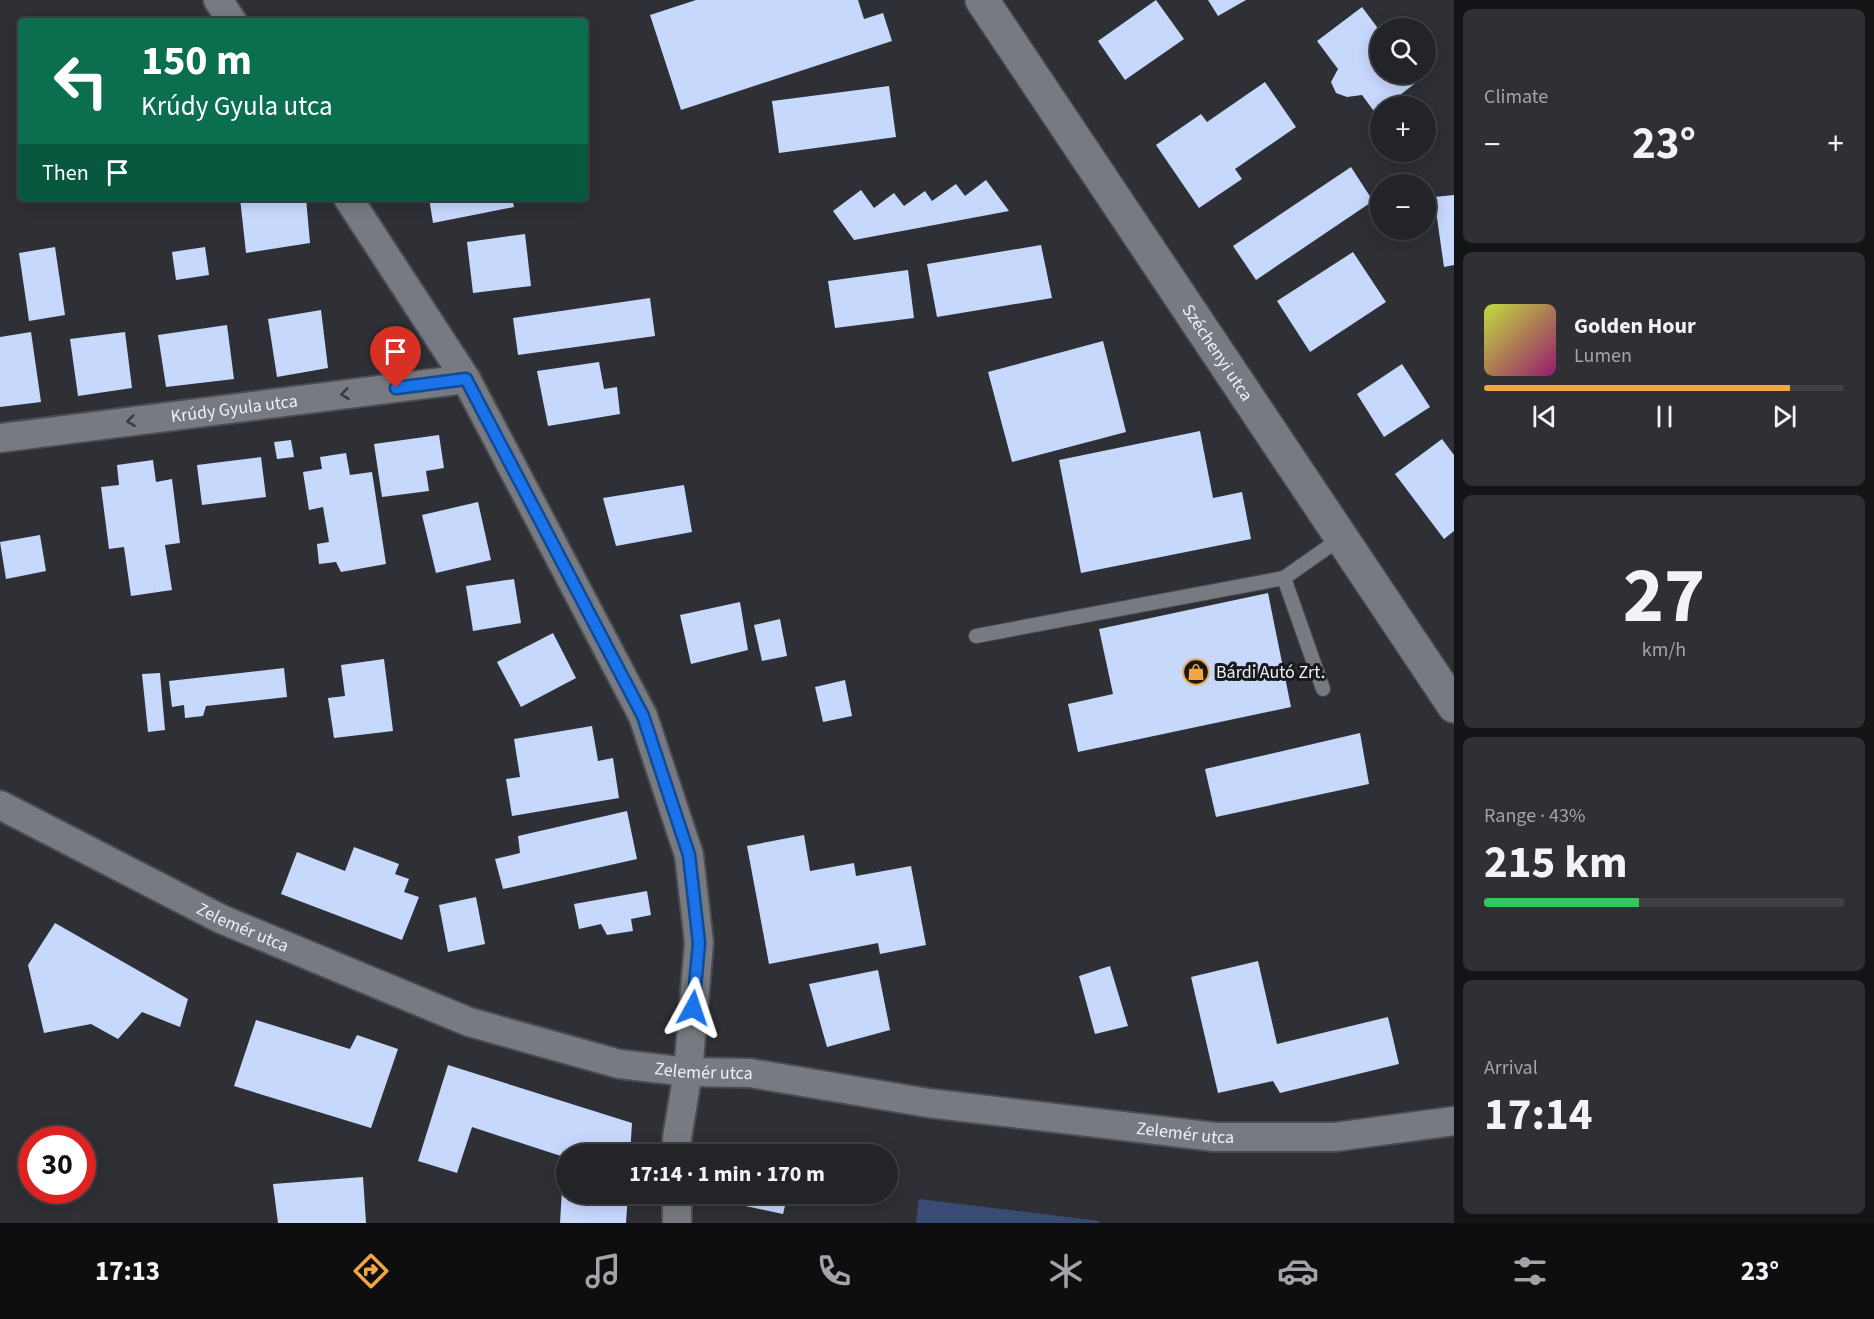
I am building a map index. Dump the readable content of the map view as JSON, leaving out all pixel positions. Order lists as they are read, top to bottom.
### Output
{
  "streets": {
    "street": ["Széchenyi utca", "Krúdy Gyula utca", "Zelemér utca"]
  },
  "one_way": ["Krúdy Gyula utca"],
  "places": {
    "shop": ["Bárdi Autó Zrt."]
  },
  "page": {
    "tile": [
      "Climate",
      ["27", "km/h"],
      ["Range · 43%", "215 km"],
      ["Arrival", "17:14"]
    ],
    "map_buttons": ["+", "−"],
    "turn": ["150 m", "Krúdy Gyula utca"],
    "heat": ["−", "23°", "+"],
    "then": "Then",
    "song": ["Golden Hour", "Lumen"],
    "limit": "30",
    "trip": "17:14 · 1 min · 170 m",
    "tabs": ["17:13", "23°"]
  }
}
